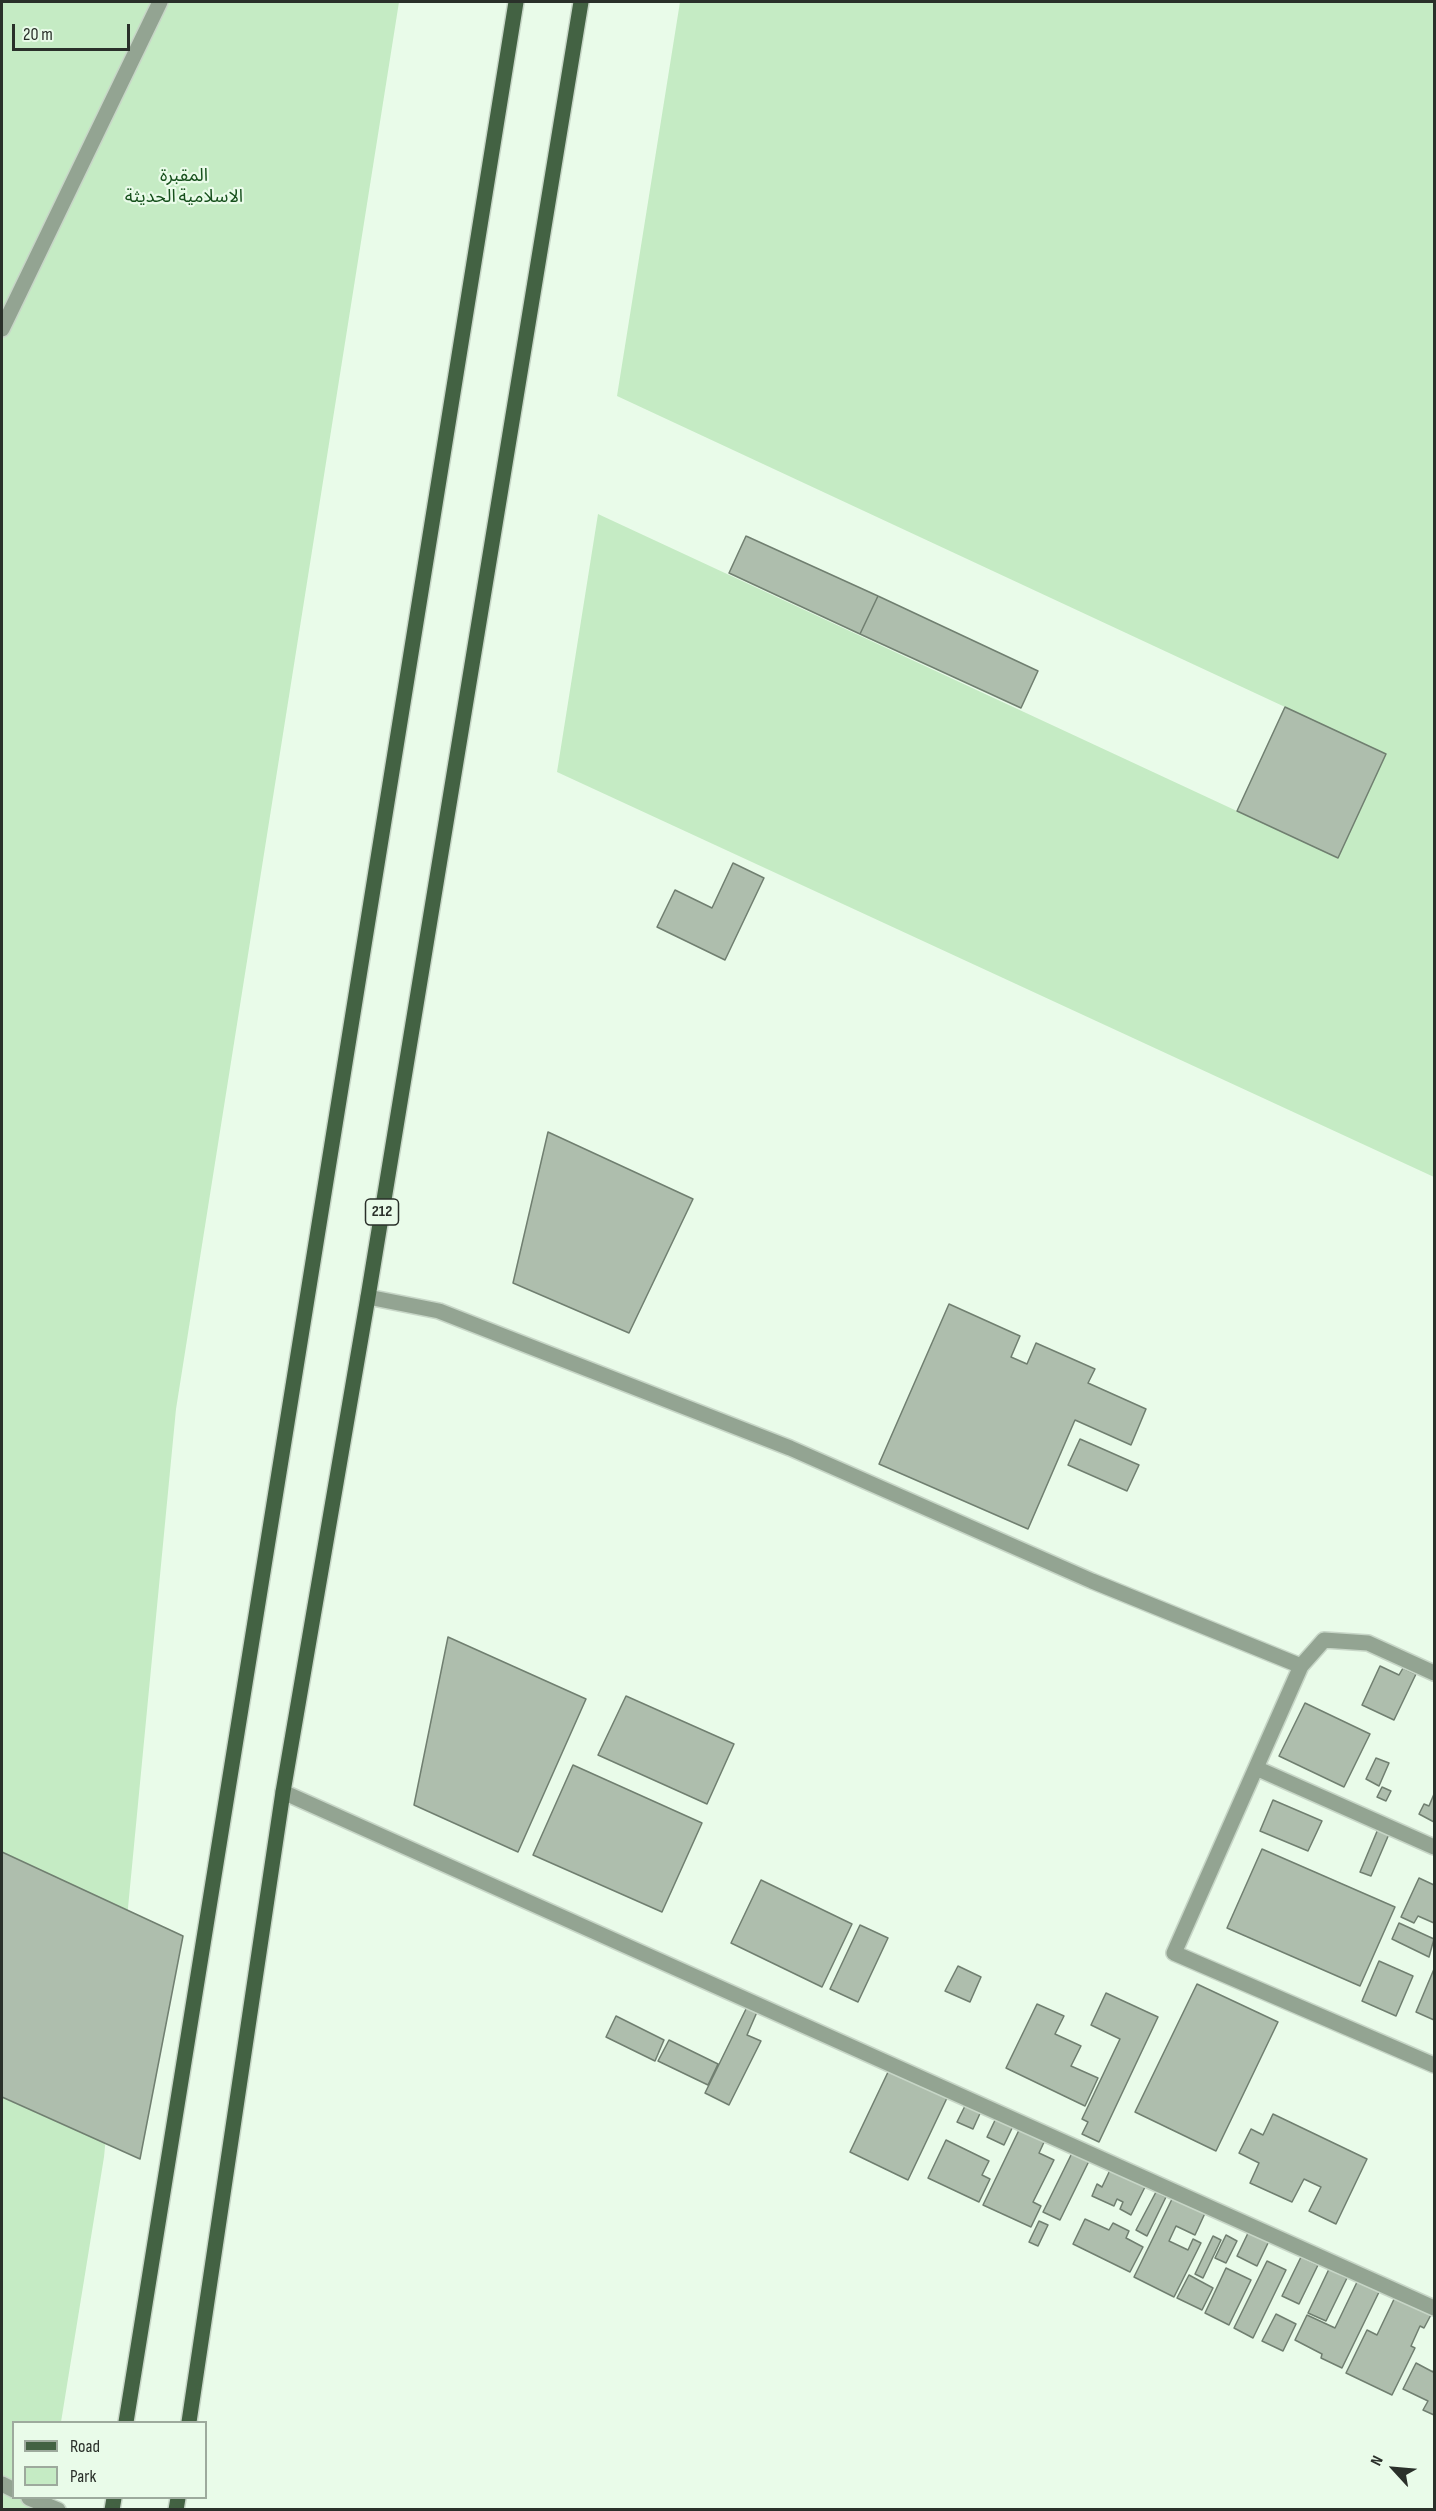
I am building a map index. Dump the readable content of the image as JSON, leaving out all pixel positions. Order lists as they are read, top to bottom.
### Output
{
  "streets": {
    "main road": ["212"]
  },
  "parks": ["المقبرة الاسلامية الحديثة"],
  "legend": ["Road", "Park"],
  "scale_bar": "20 m",
  "north": "top left"
}
